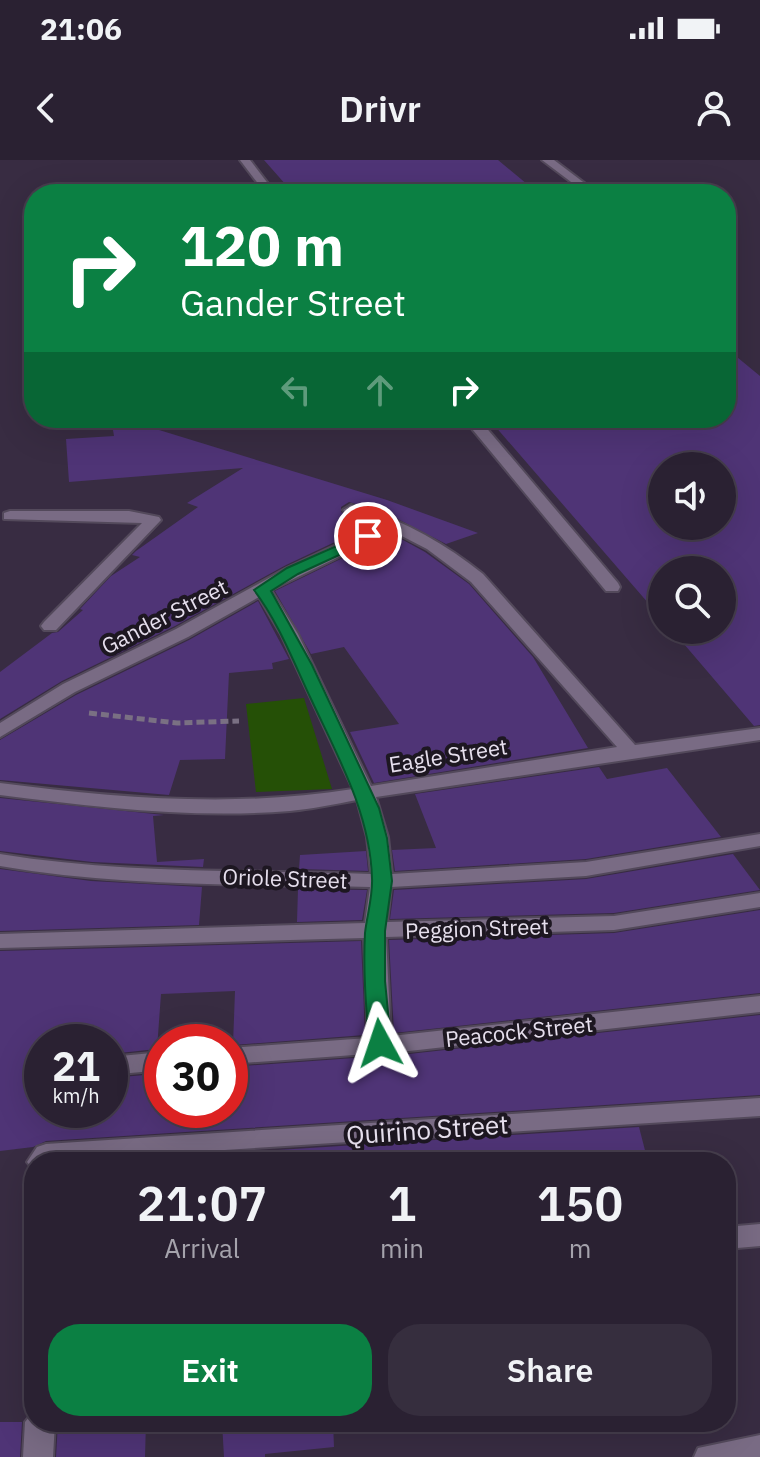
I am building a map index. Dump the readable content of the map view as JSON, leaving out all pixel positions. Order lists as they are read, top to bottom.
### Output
{
  "streets": {
    "street": [
      "Gander Street",
      "Eagle Street",
      "Oriole Street",
      "Peggion Street",
      "Peacock Street",
      "Quirino Street"
    ]
  },
  "page": {
    "status": "21:06",
    "header": "Drivr",
    "turn": ["120 m", "Gander Street"],
    "speed": "21 km/h",
    "limit": "30",
    "eta": [
      "21:07",
      "Arrival",
      "1",
      "min",
      "150",
      "m"
    ],
    "buttons": ["Exit", "Share"]
  }
}
